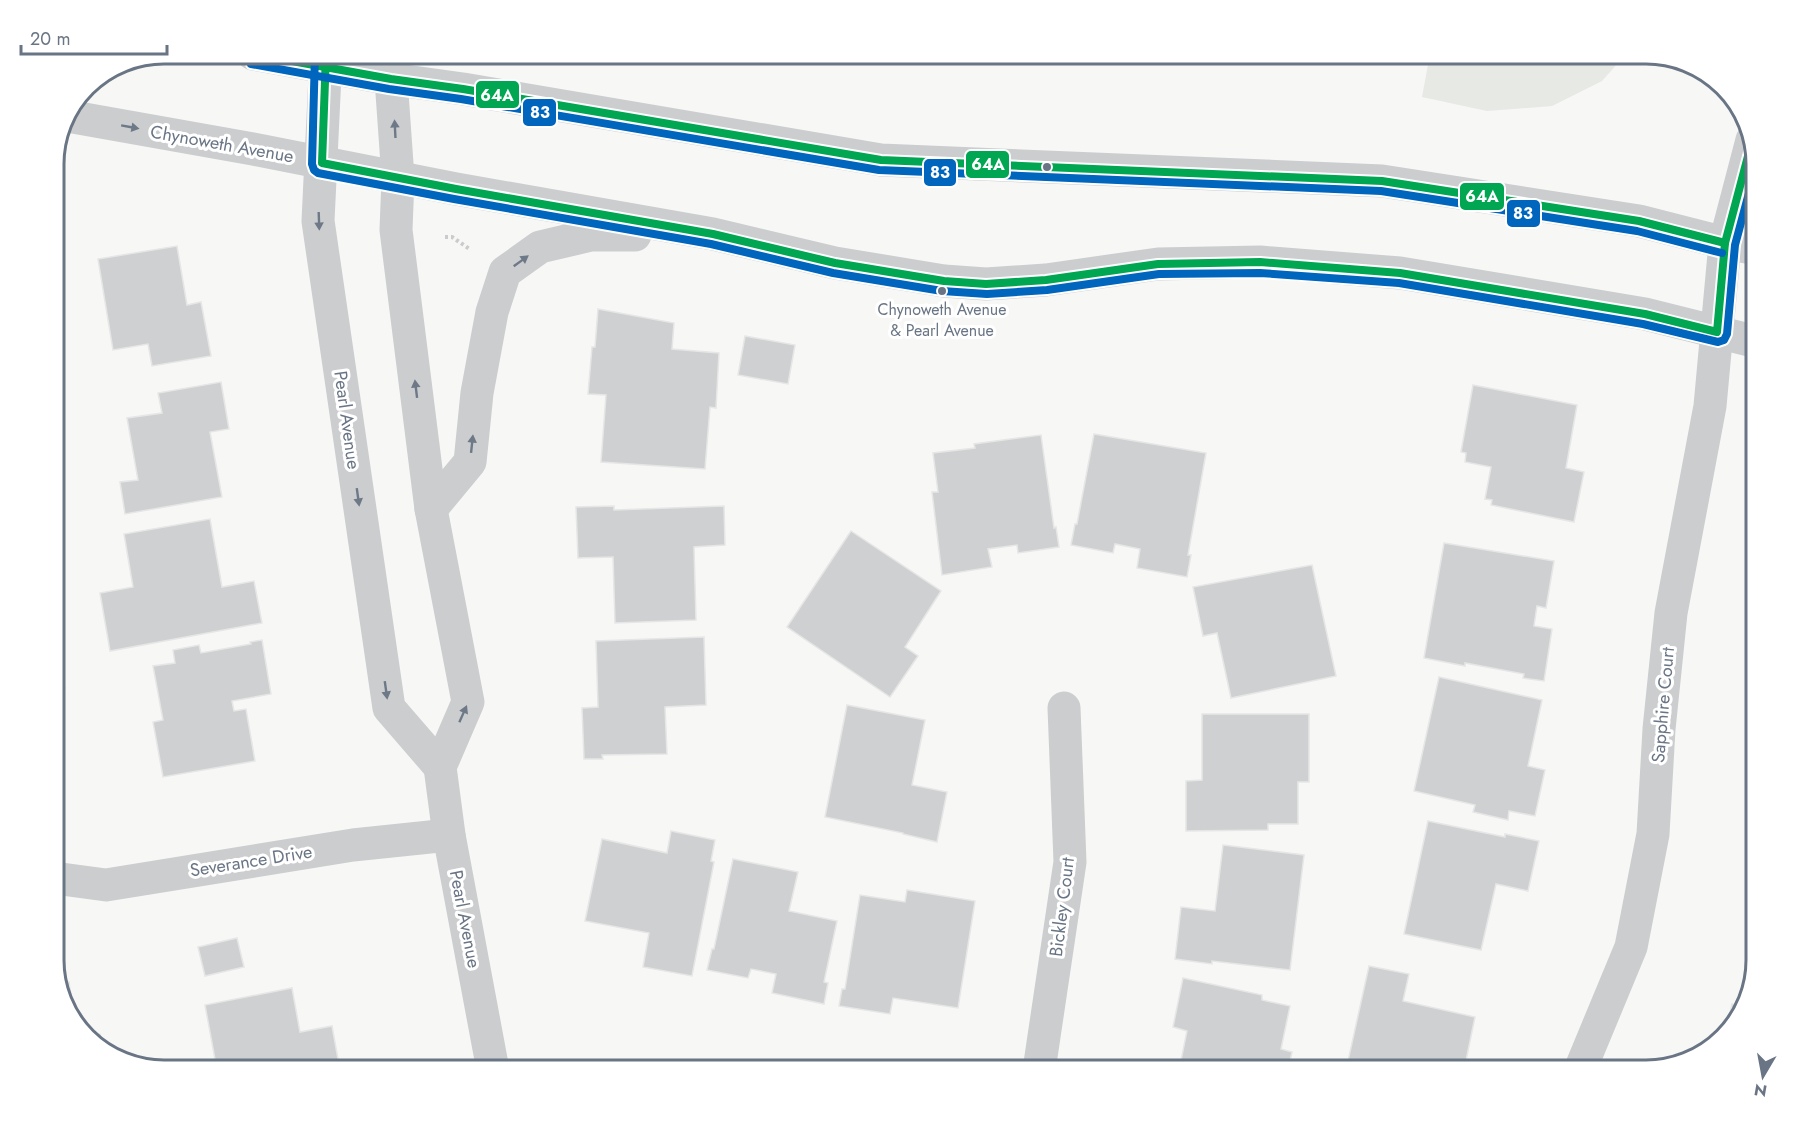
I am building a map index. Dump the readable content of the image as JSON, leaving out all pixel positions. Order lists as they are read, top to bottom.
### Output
{
  "streets": {
    "street": [
      "Chynoweth Avenue",
      "Pearl Avenue",
      "Sapphire Court",
      "Severance Drive",
      "Bickley Court"
    ]
  },
  "crossings": [
    ["Chynoweth Avenue", "Pearl Avenue"],
    ["Chynoweth Avenue", "Sapphire Court"],
    ["Pearl Avenue", "Severance Drive"]
  ],
  "places": ["Chynoweth Avenue & Pearl Avenue"],
  "lines": ["transit line 64A", "transit line 83"],
  "scale_bar": "20 m",
  "north": "bottom"
}
